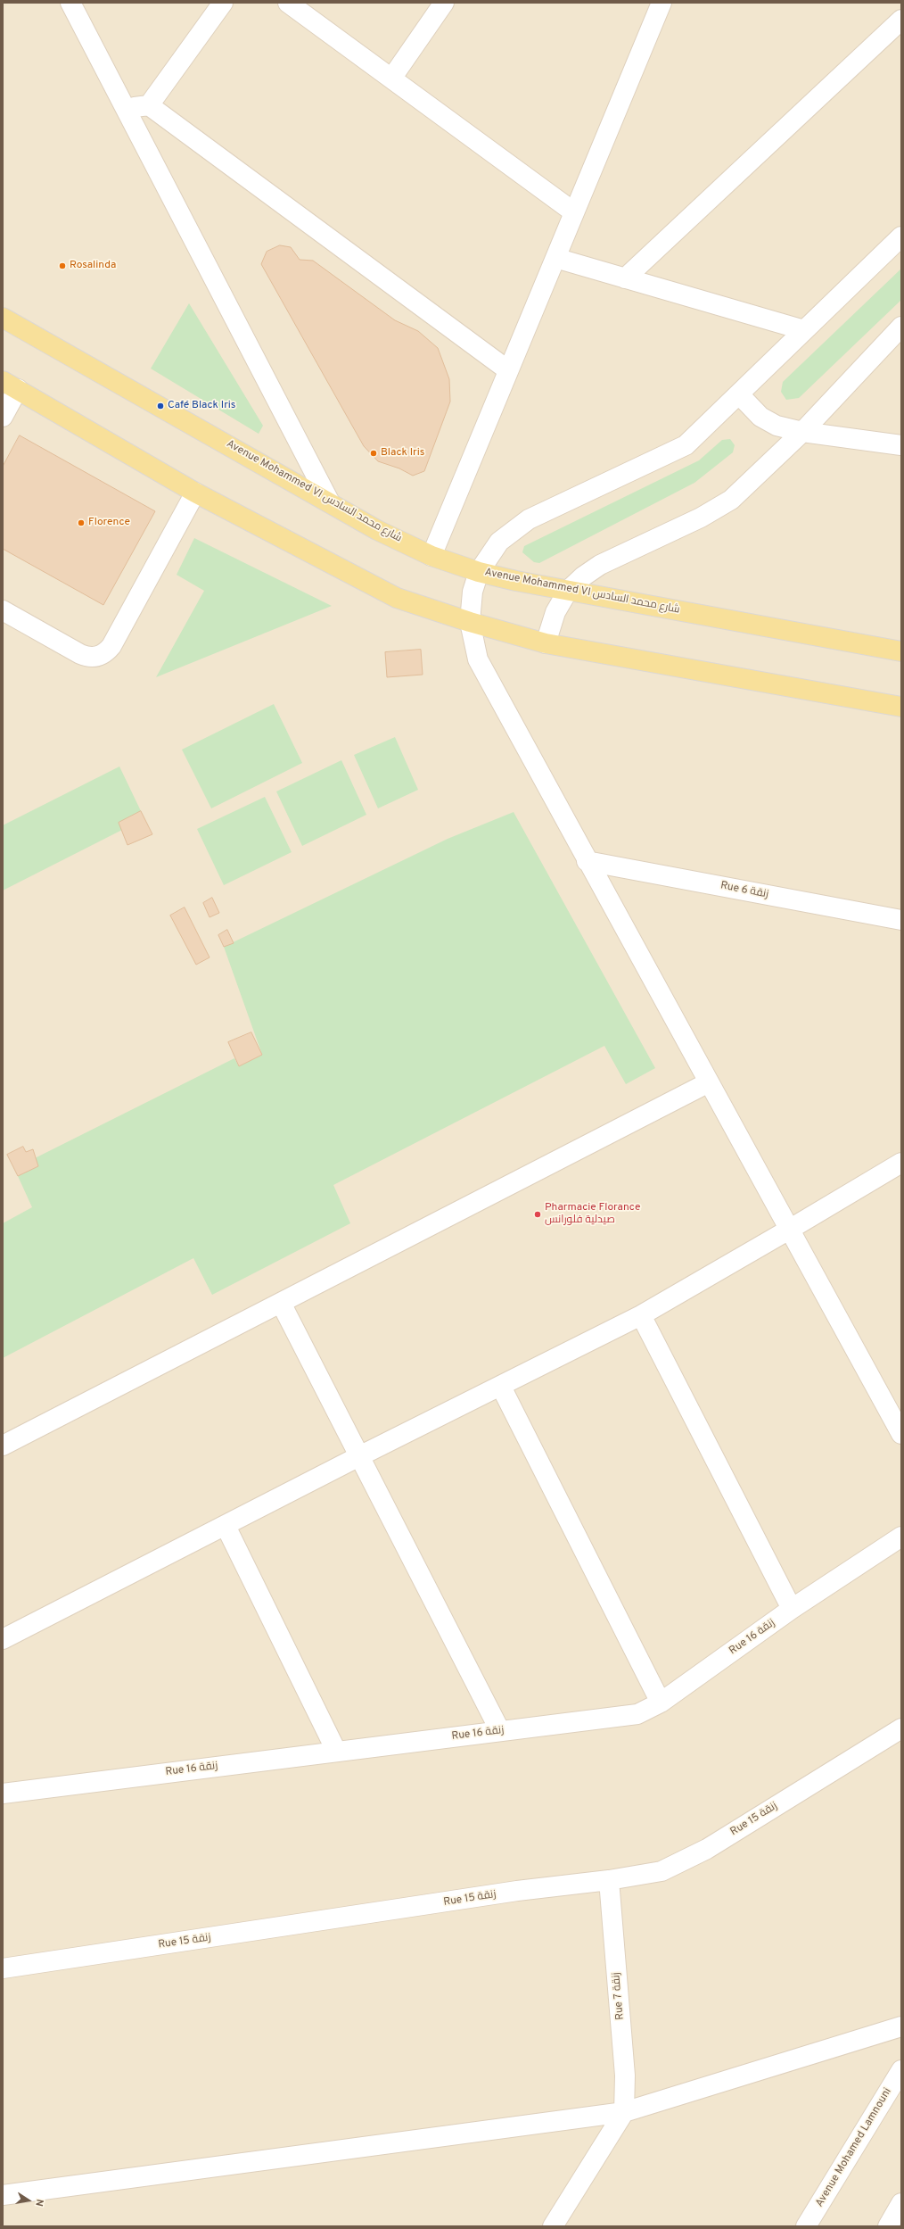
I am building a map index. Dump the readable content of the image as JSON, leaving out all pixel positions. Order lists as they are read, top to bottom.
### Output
{
  "streets": {
    "main road": ["Avenue Mohammed VI شارع محمد السادس"],
    "street": [
      "Rue 6 زنقة",
      "Rue 16 زنقة",
      "Rue 15 زنقة",
      "Rue 7 زنقة",
      "Avenue Mohamed Lamnouni"
    ]
  },
  "crossings": [
    ["Rue 15 زنقة", "Rue 7 زنقة"]
  ],
  "places": [
    "Rosalinda",
    "Café Black Iris",
    "Black Iris",
    "Florence",
    "Pharmacie Florance صيدلية فلورانس"
  ],
  "north": "right"
}
